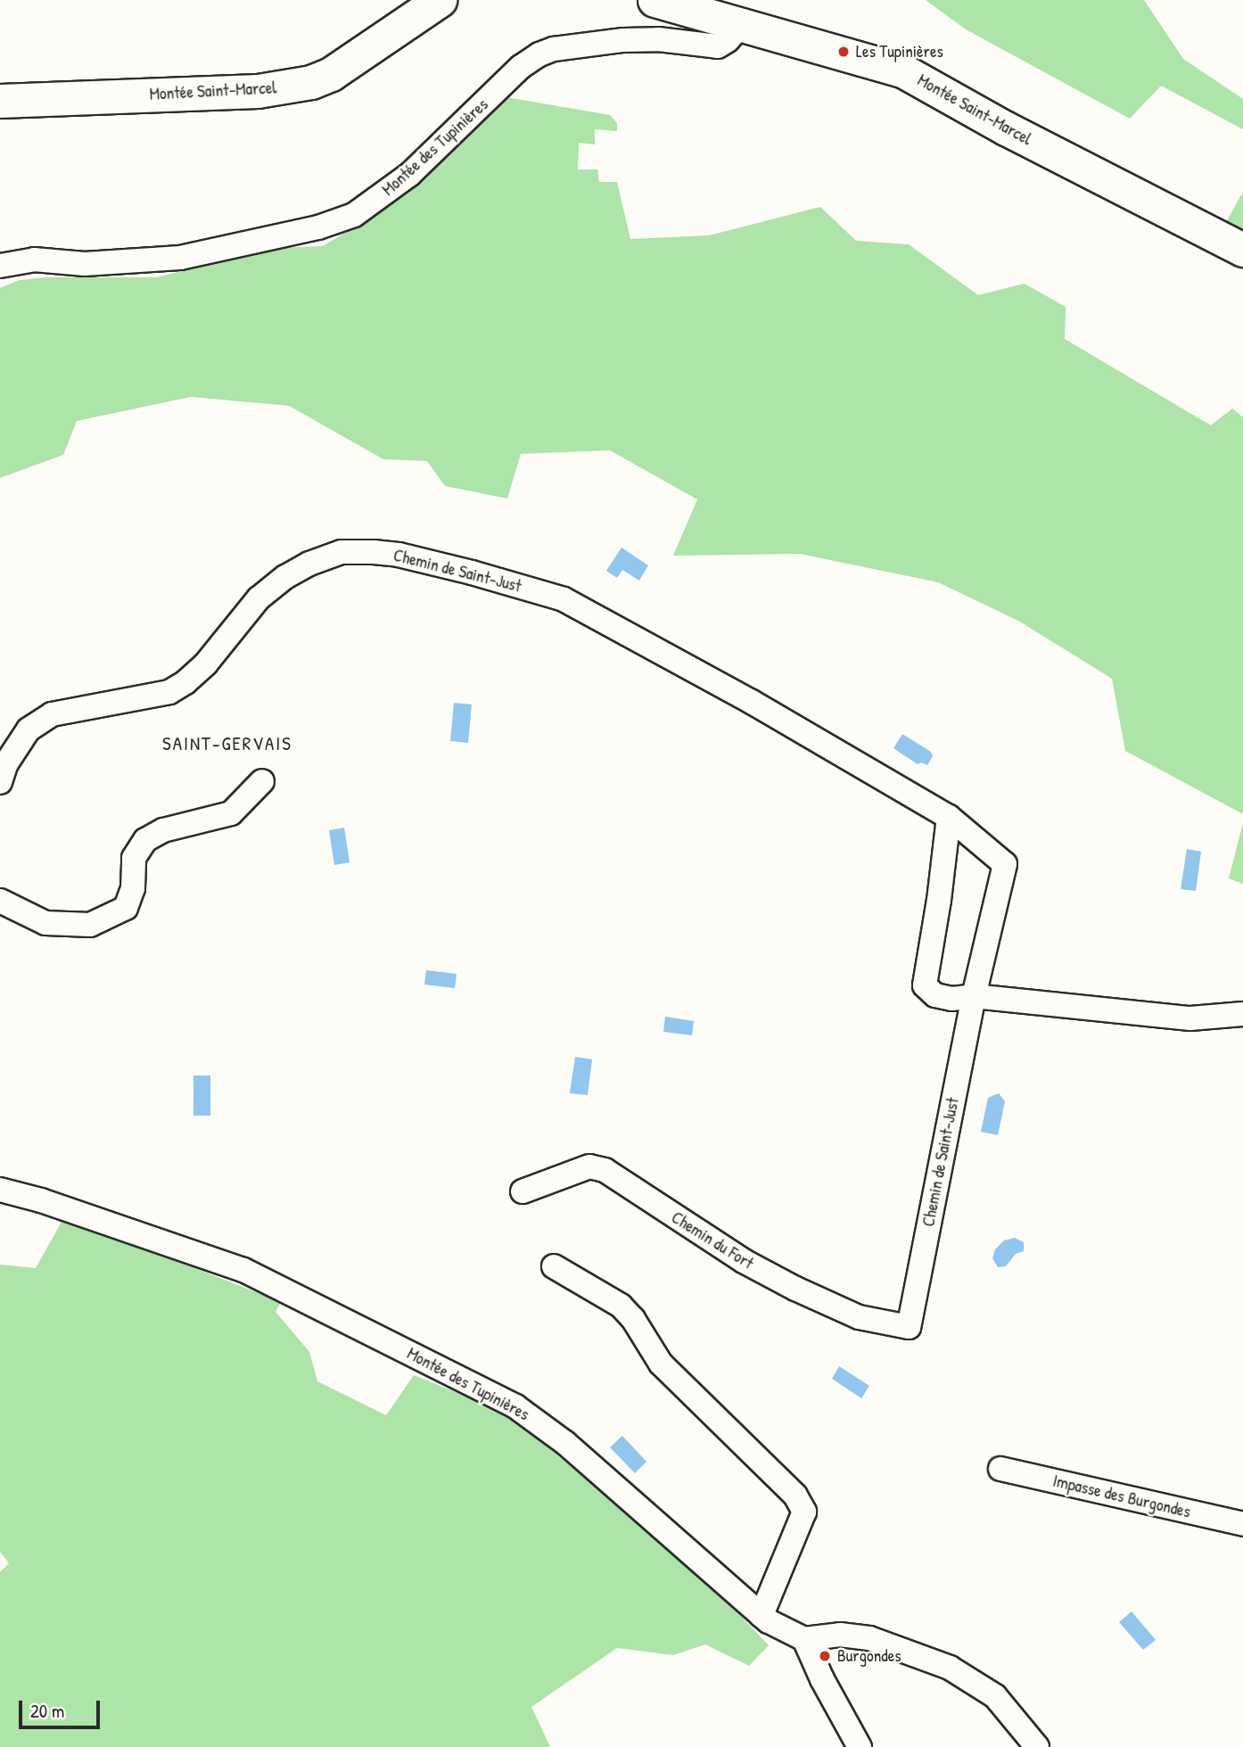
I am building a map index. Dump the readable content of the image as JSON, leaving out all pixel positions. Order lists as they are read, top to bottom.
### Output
{
  "streets": {
    "main road": ["Montée Saint-Marcel"],
    "street": [
      "Montée des Tupinières",
      "Chemin de Saint-Just",
      "Chemin du Fort",
      "Impasse des Burgondes"
    ]
  },
  "crossings": [
    ["Montée Saint-Marcel", "Montée des Tupinières"],
    ["Chemin de Saint-Just", "Chemin du Fort"]
  ],
  "districts": ["SAINT-GERVAIS"],
  "places": ["Les Tupinières", "Burgondes"],
  "scale_bar": "20 m"
}
